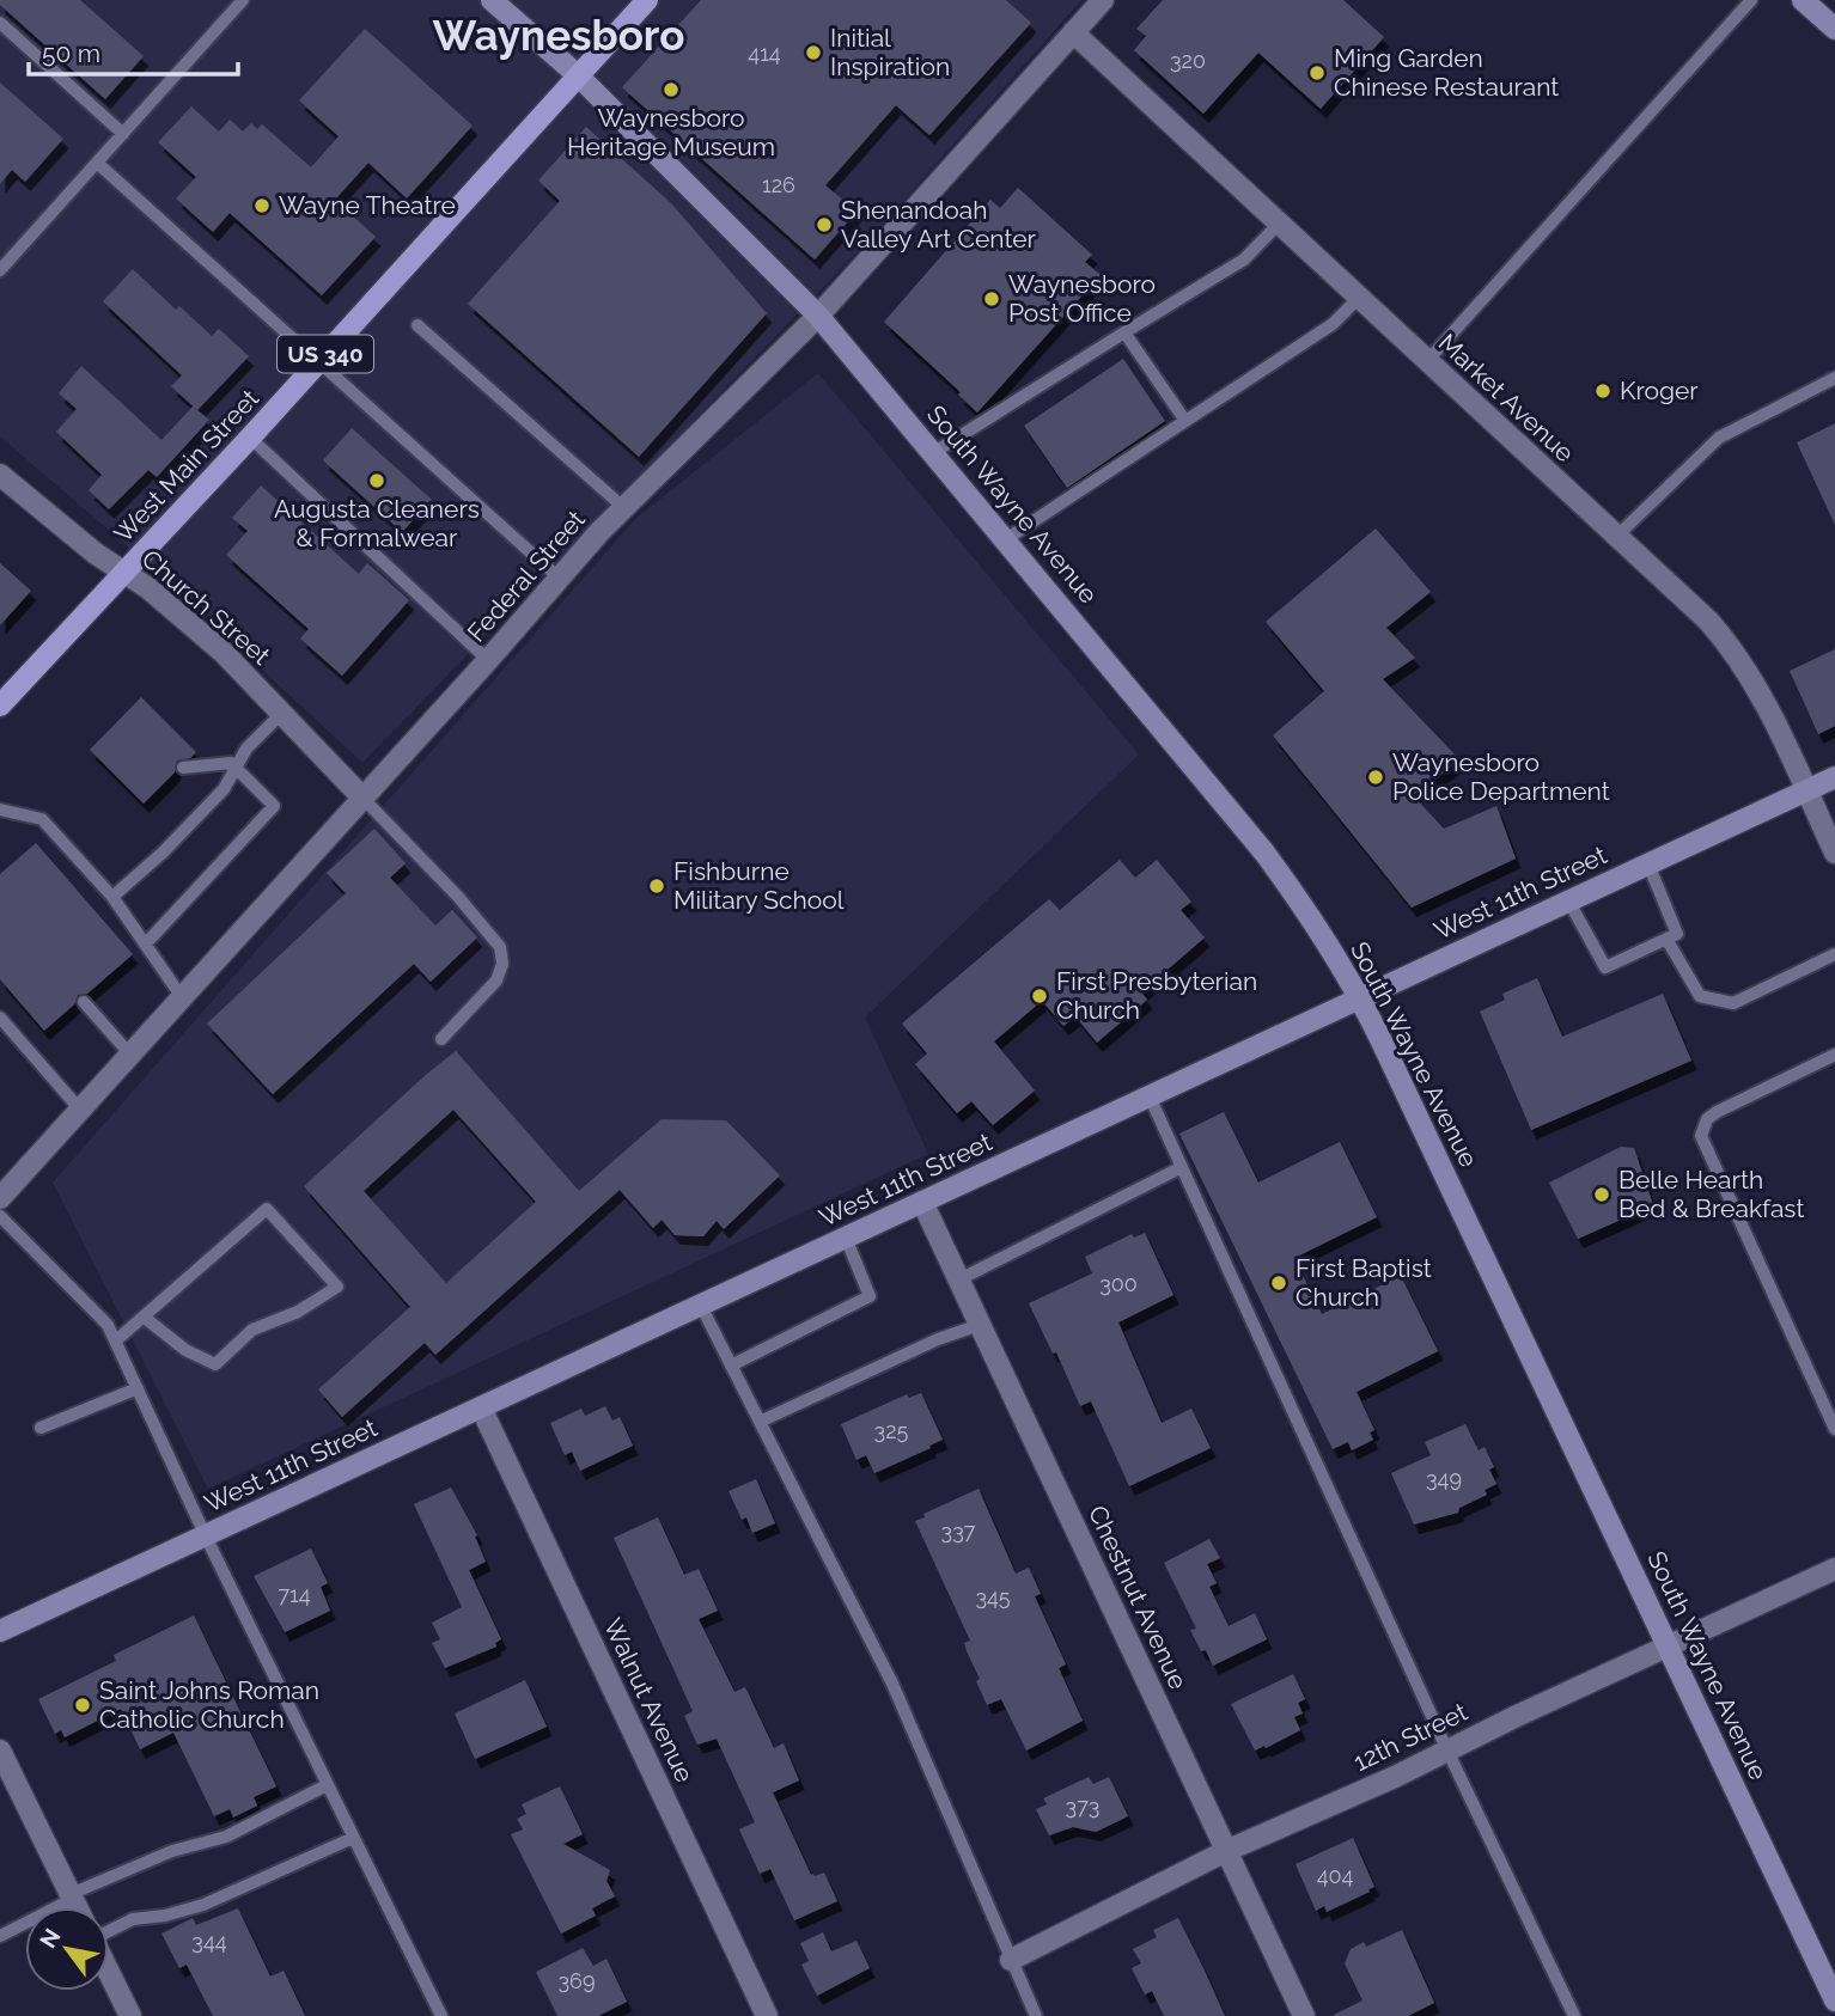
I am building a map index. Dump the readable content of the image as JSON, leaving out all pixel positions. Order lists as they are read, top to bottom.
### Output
{
  "streets": {
    "main road": [
      "US 340",
      "West Main Street",
      "South Wayne Avenue",
      "West 11th Street"
    ],
    "street": [
      "Market Avenue",
      "Federal Street",
      "Church Street",
      "Chestnut Avenue",
      "Walnut Avenue",
      "12th Street"
    ]
  },
  "crossings": [
    ["Market Avenue", "Federal Street"],
    ["Market Avenue", "West 11th Street"],
    ["West Main Street", "South Wayne Avenue"],
    ["West Main Street", "Church Street"],
    ["South Wayne Avenue", "Federal Street"],
    ["South Wayne Avenue", "West 11th Street"],
    ["South Wayne Avenue", "12th Street"],
    ["Federal Street", "Church Street"],
    ["West 11th Street", "Chestnut Avenue"],
    ["West 11th Street", "Walnut Avenue"],
    ["Chestnut Avenue", "12th Street"]
  ],
  "districts": ["Waynesboro"],
  "places": [
    "Initial Inspiration",
    "Ming Garden Chinese Restaurant",
    "Waynesboro Heritage Museum",
    "Wayne Theatre",
    "Shenandoah Valley Art Center",
    "Waynesboro Post Office",
    "Kroger",
    "Augusta Cleaners & Formalwear",
    "Waynesboro Police Department",
    "Fishburne Military School",
    "First Presbyterian Church",
    "Belle Hearth Bed & Breakfast",
    "First Baptist Church",
    "Saint Johns Roman Catholic Church"
  ],
  "house_numbers": [
    "414",
    "320",
    "126",
    "300",
    "325",
    "349",
    "337",
    "714",
    "345",
    "373",
    "404",
    "344",
    "369"
  ],
  "scale_bar": "50 m",
  "north": "top left"
}
